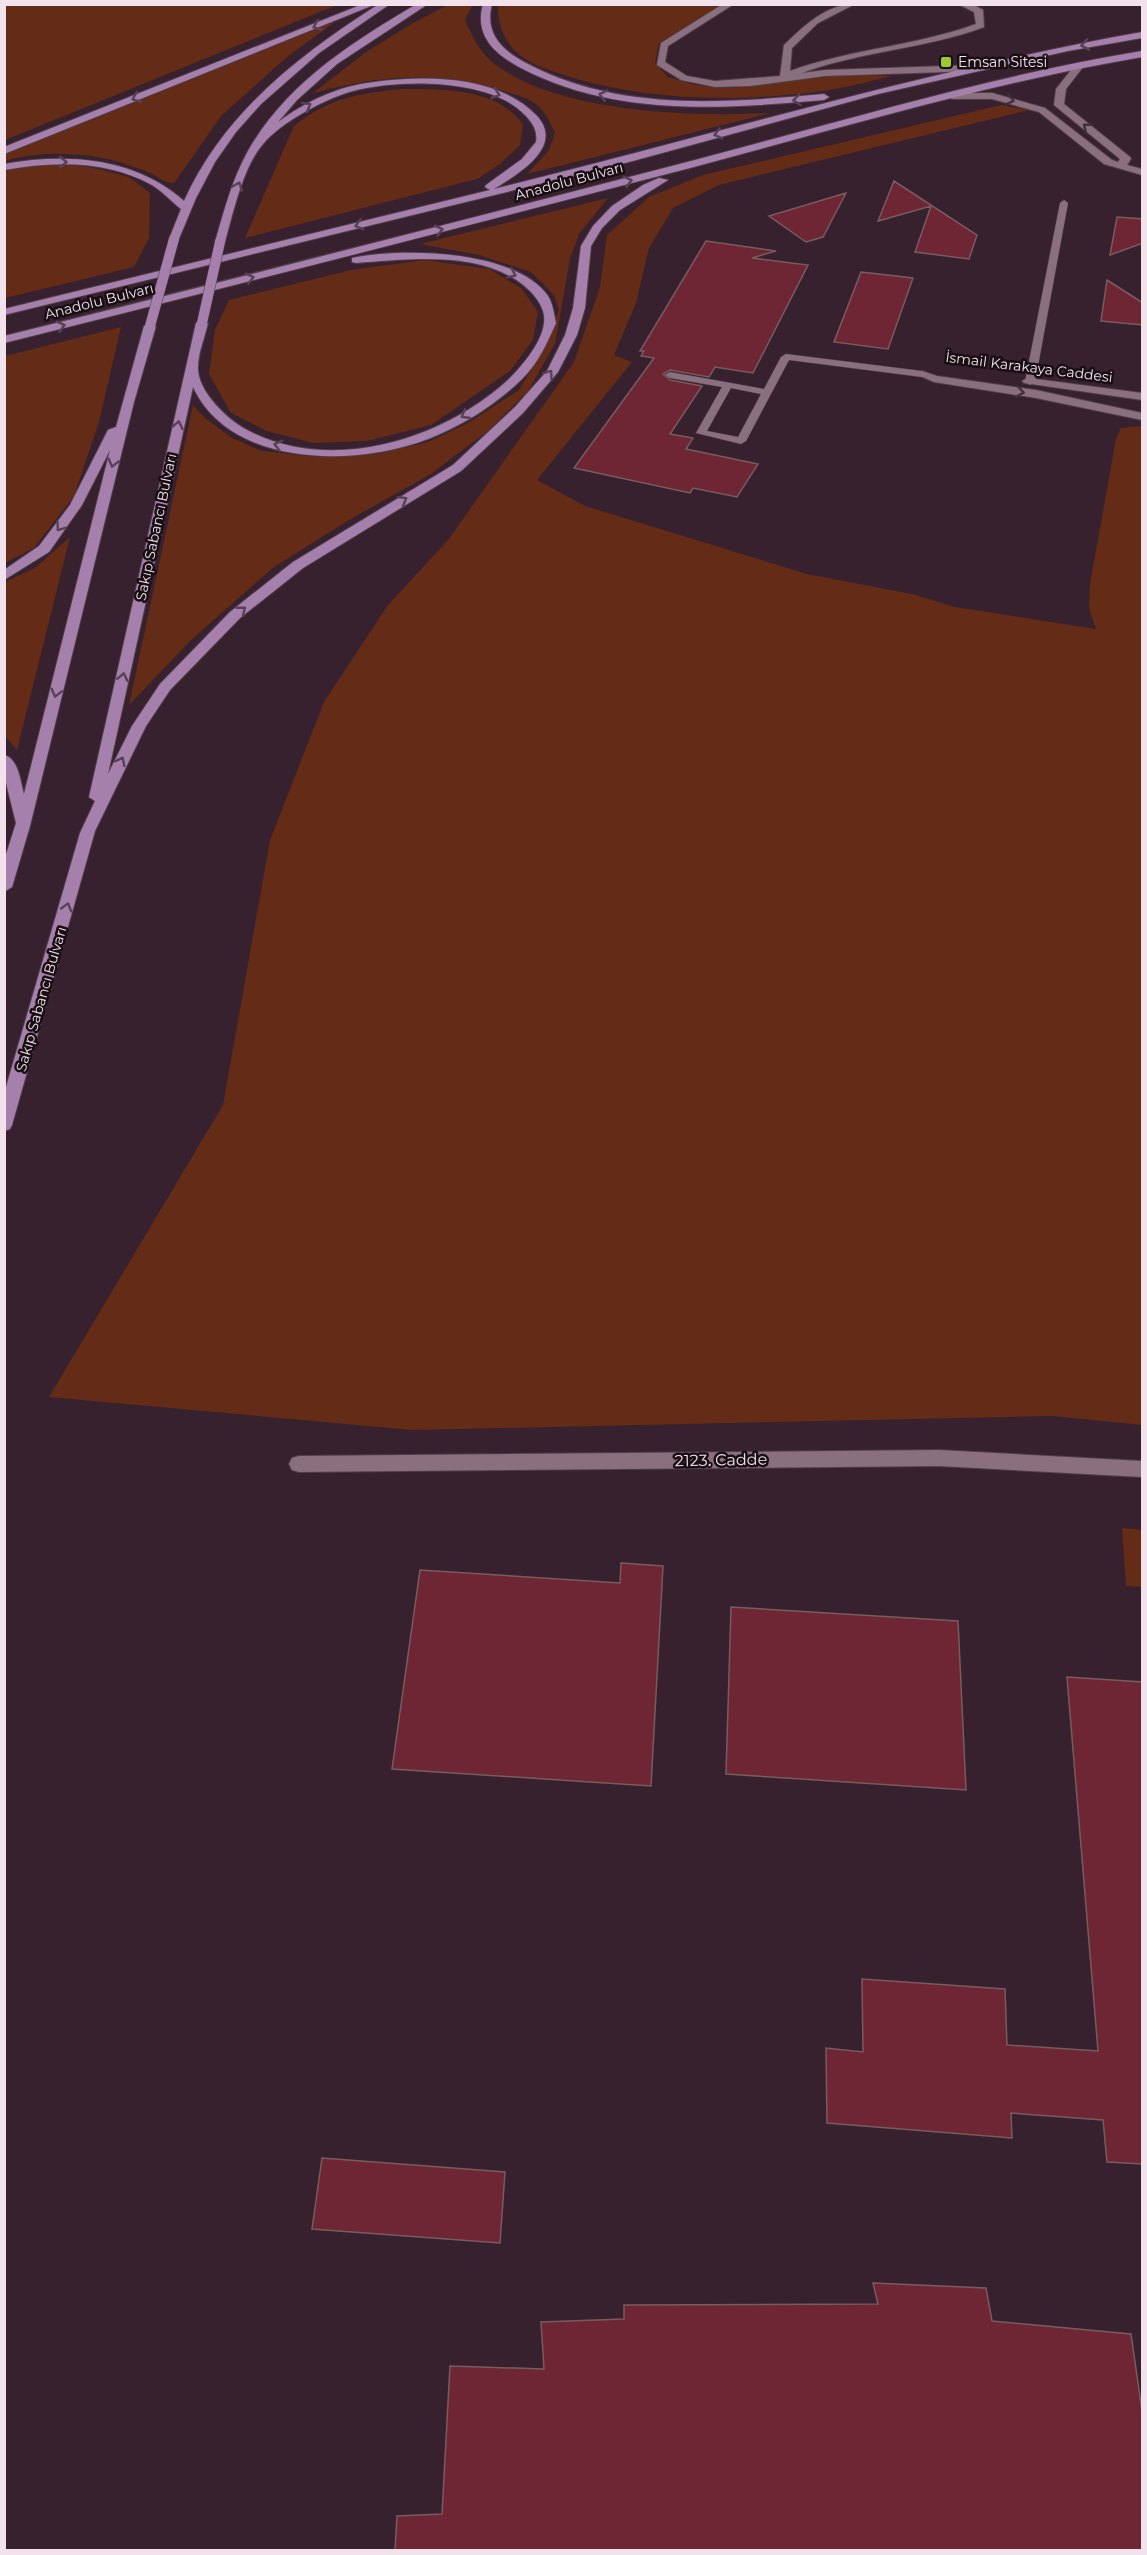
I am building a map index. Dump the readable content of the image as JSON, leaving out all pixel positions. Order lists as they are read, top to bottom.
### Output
{
  "streets": {
    "main road": ["Anadolu Bulvarı", "Sakıp Sabancı Bulvarı"],
    "street": ["İsmail Karakaya Caddesi", "2123. Cadde"]
  },
  "places": {
    "transit": ["Emsan Sitesi"]
  }
}
